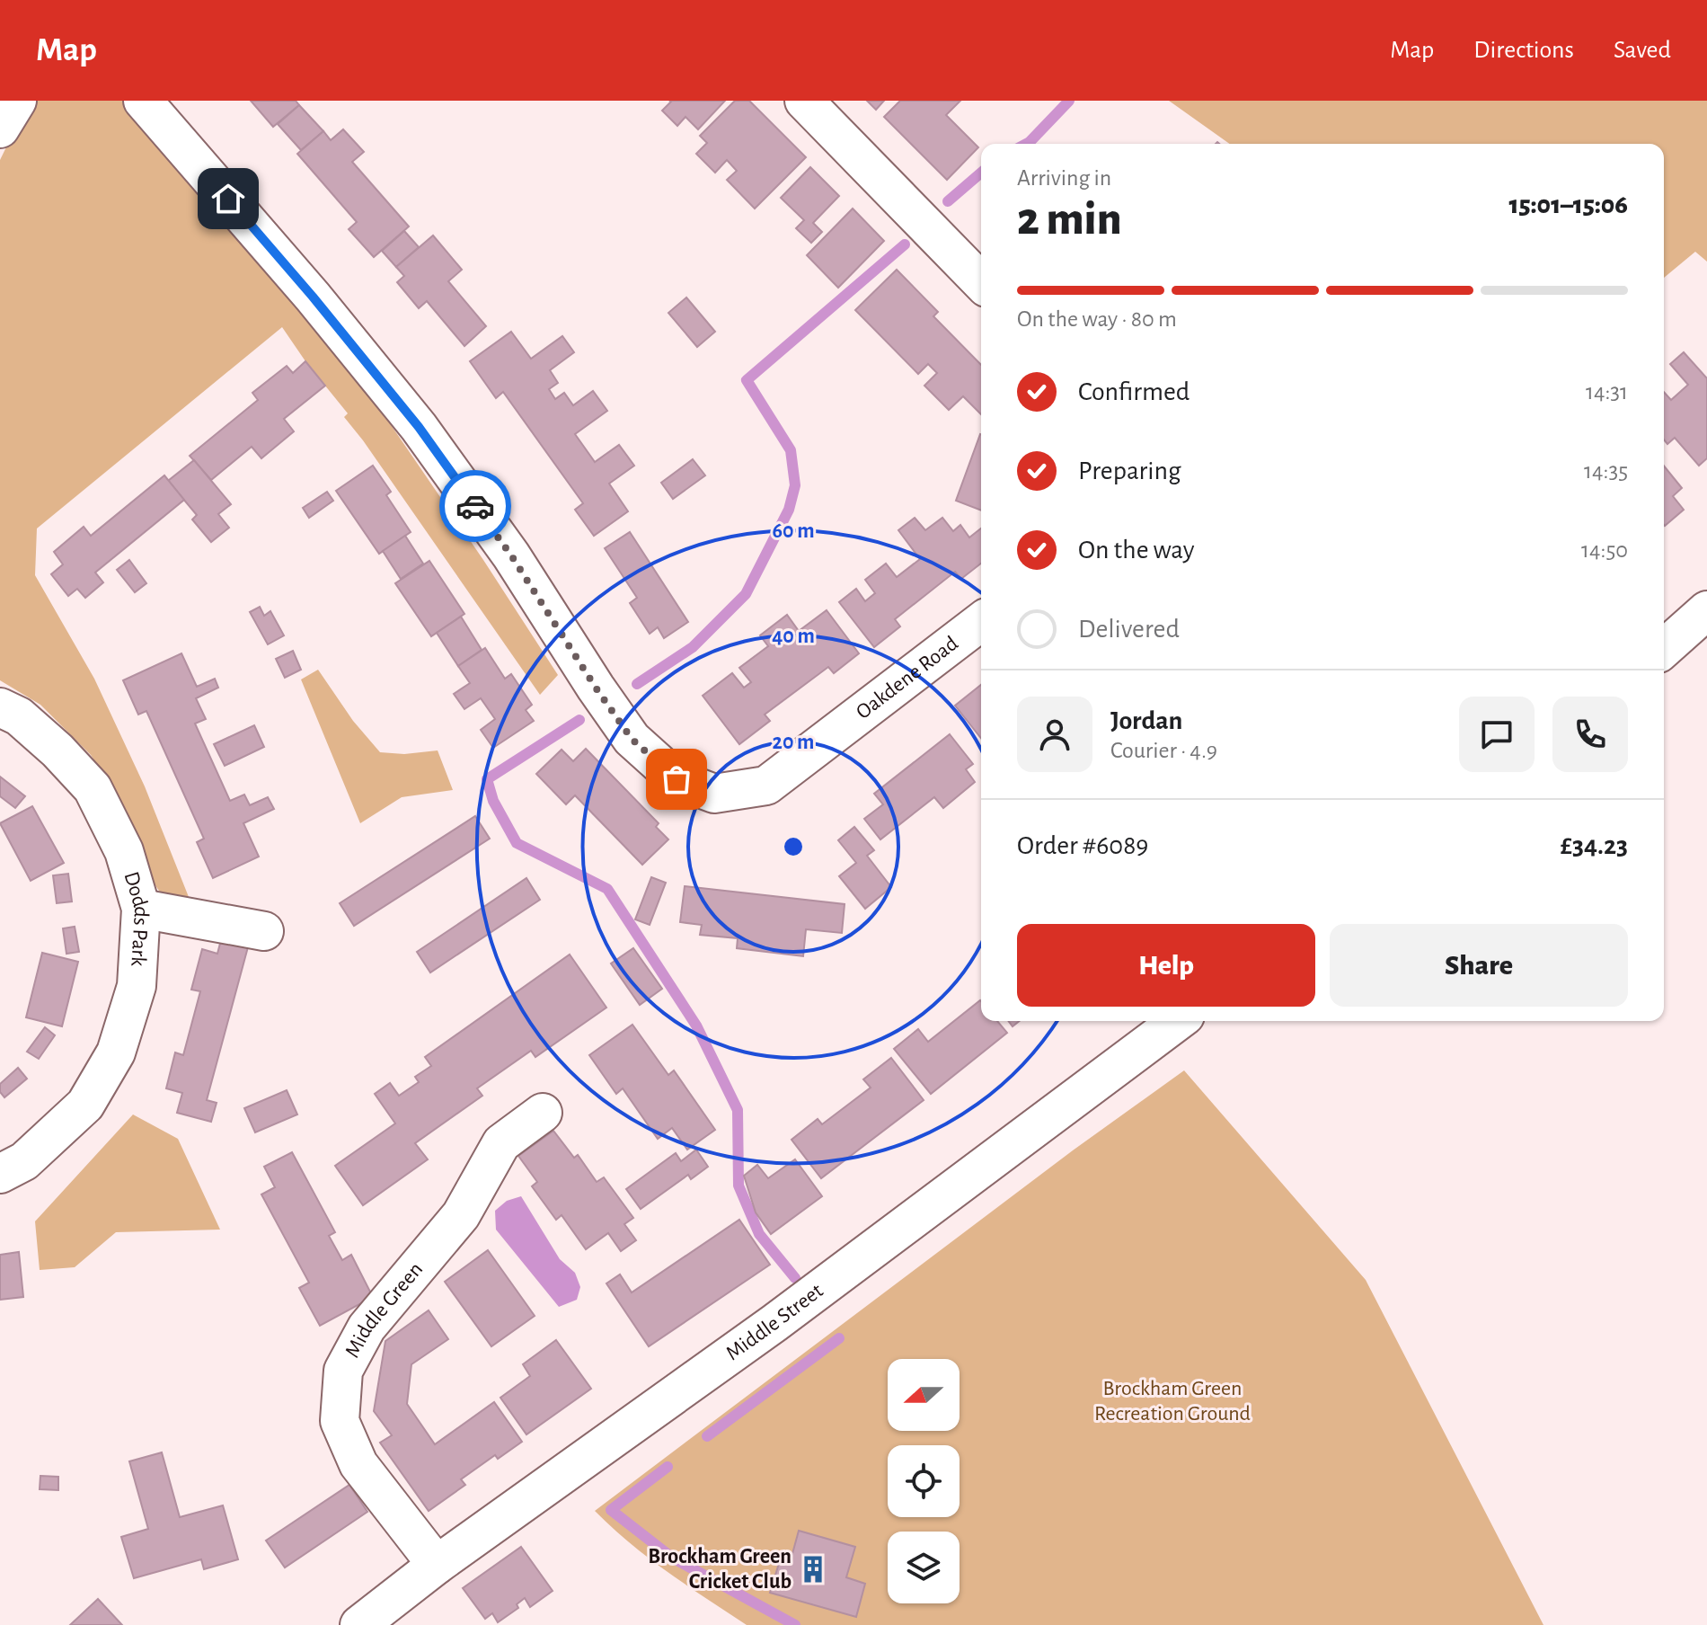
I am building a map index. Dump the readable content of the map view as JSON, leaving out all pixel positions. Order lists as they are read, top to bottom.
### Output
{
  "streets": {
    "street": [
      "Oakdene Road",
      "Dodds Park",
      "Middle Green",
      "Middle Street"
    ]
  },
  "crossings": [
    ["Middle Green", "Middle Street"]
  ],
  "parks": ["Brockham Green Recreation Ground"],
  "places": {
    "building": ["Brockham Green Cricket Club"]
  },
  "north": "left",
  "page": {
    "header": "Map",
    "nav": ["Map", "Directions", "Saved"],
    "heading": ["2 min", "Arriving in", "15:01–15:06"],
    "panel": [
      "Jordan",
      "Courier · 4.9",
      "Order #6089",
      "£34.23"
    ],
    "bar": "On the way · 80 m",
    "list": [
      ["Confirmed", "14:31"],
      ["Preparing", "14:35"],
      ["On the way", "14:50"],
      "Delivered"
    ],
    "buttons": ["Help", "Share"]
  },
  "rings": ["60 m", "40 m", "20 m"]
}
